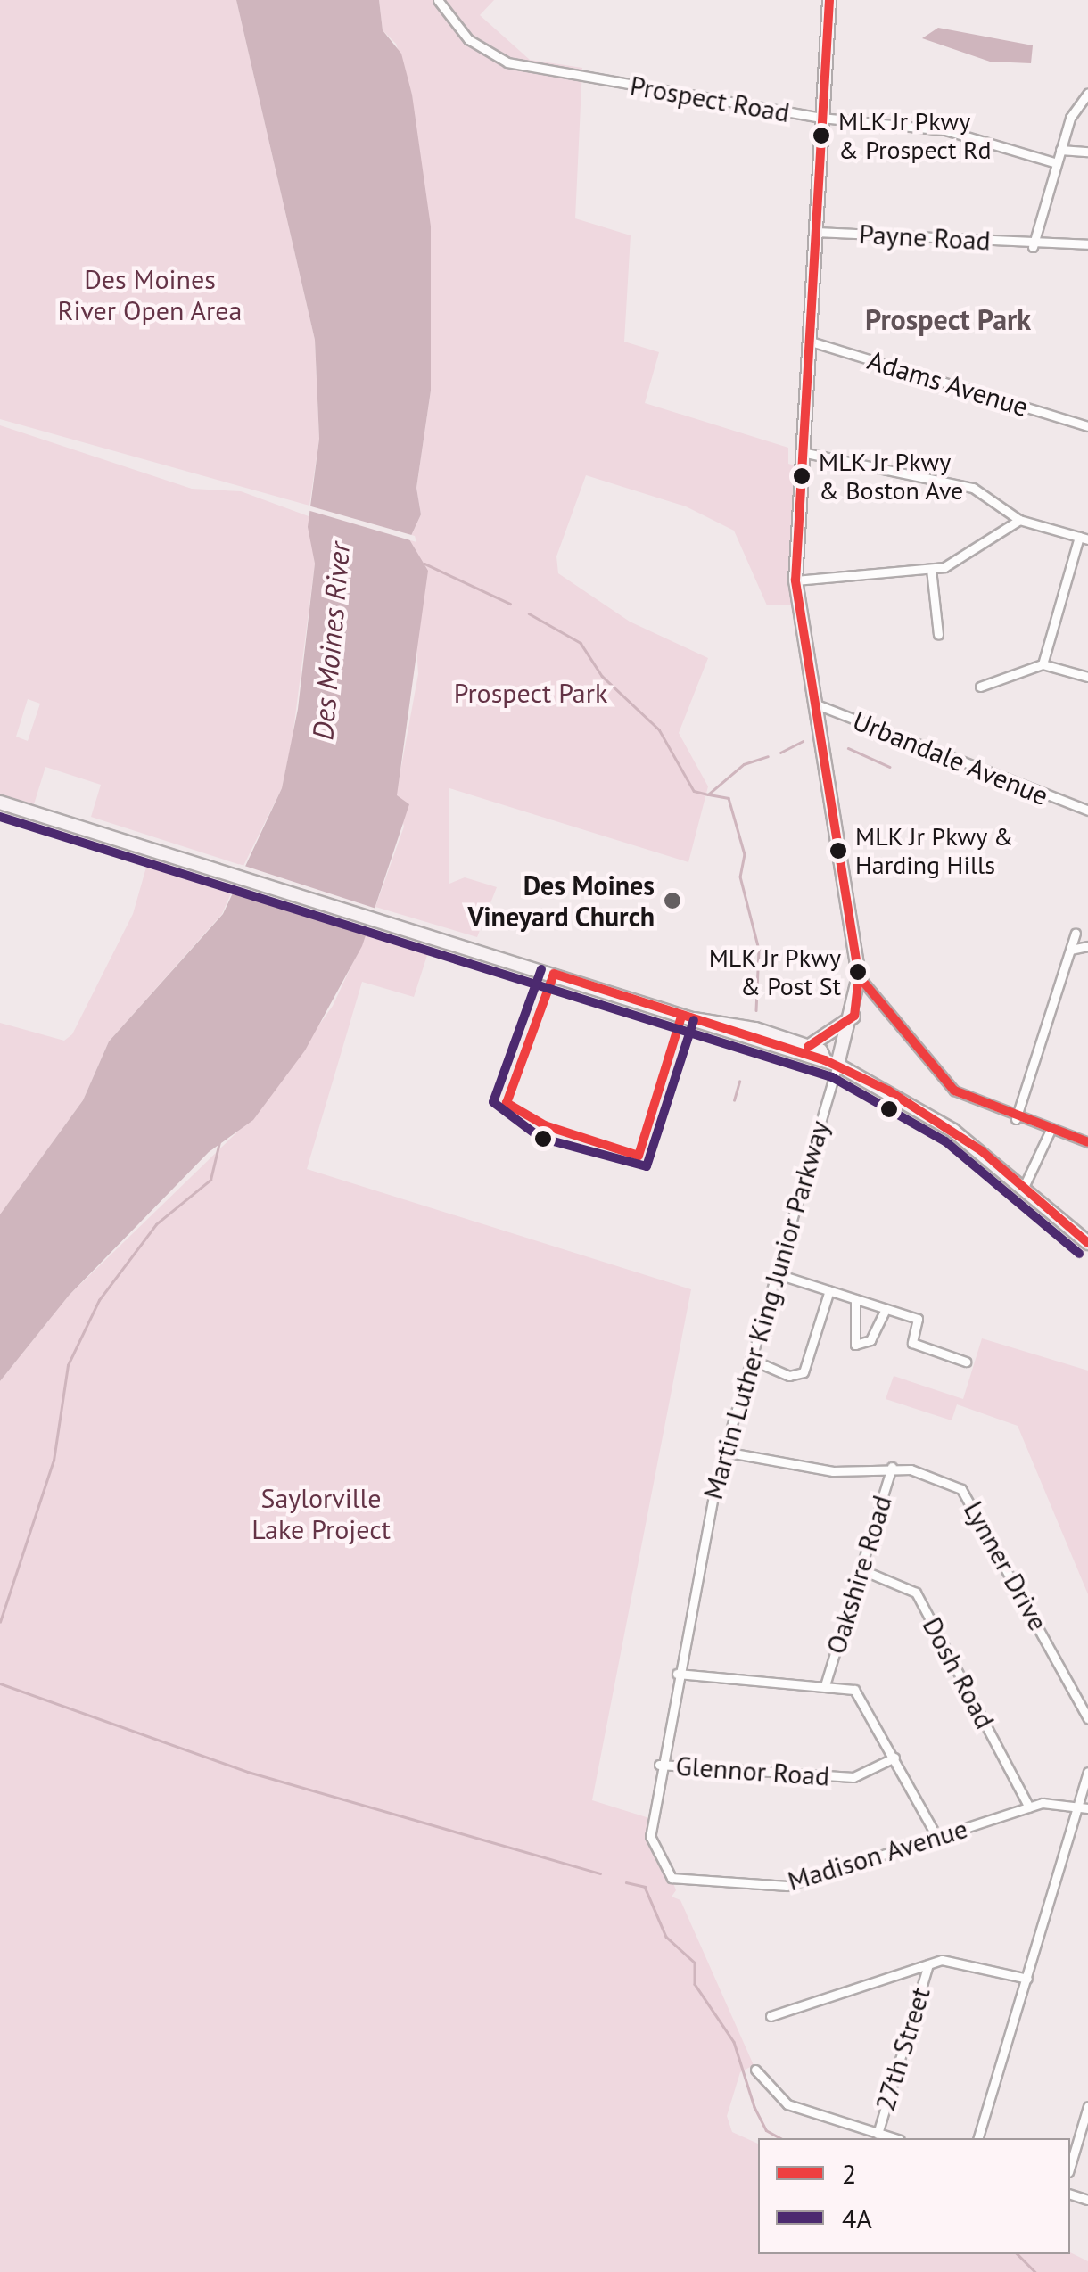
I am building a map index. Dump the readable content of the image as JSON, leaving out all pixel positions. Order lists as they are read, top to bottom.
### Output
{
  "streets": {
    "main road": ["Martin Luther King Junior Parkway"],
    "street": [
      "Prospect Road",
      "Payne Road",
      "Adams Avenue",
      "Urbandale Avenue",
      "Lynner Drive",
      "Oakshire Road",
      "Dosh Road",
      "Glennor Road",
      "Madison Avenue",
      "27th Street"
    ]
  },
  "crossings": [
    ["Prospect Road", "Martin Luther King Junior Parkway"],
    ["Payne Road", "Martin Luther King Junior Parkway"],
    ["Adams Avenue", "Martin Luther King Junior Parkway"],
    ["Urbandale Avenue", "Martin Luther King Junior Parkway"],
    ["Martin Luther King Junior Parkway", "Lynner Drive"],
    ["Martin Luther King Junior Parkway", "Glennor Road"],
    ["Martin Luther King Junior Parkway", "Madison Avenue"],
    ["Lynner Drive", "Oakshire Road"],
    ["Oakshire Road", "Dosh Road"],
    ["Dosh Road", "Madison Avenue"]
  ],
  "districts": ["Prospect Park"],
  "water": ["Des Moines River"],
  "parks": ["Des Moines River Open Area", "Prospect Park", "Saylorville Lake Project"],
  "places": [
    "MLK Jr Pkwy & Prospect Rd",
    "MLK Jr Pkwy & Boston Ave",
    "MLK Jr Pkwy & Harding Hills",
    "Des Moines Vineyard Church",
    "MLK Jr Pkwy & Post St"
  ],
  "lines": ["transit line 2", "transit line 4A"],
  "legend": ["2", "4A"]
}
